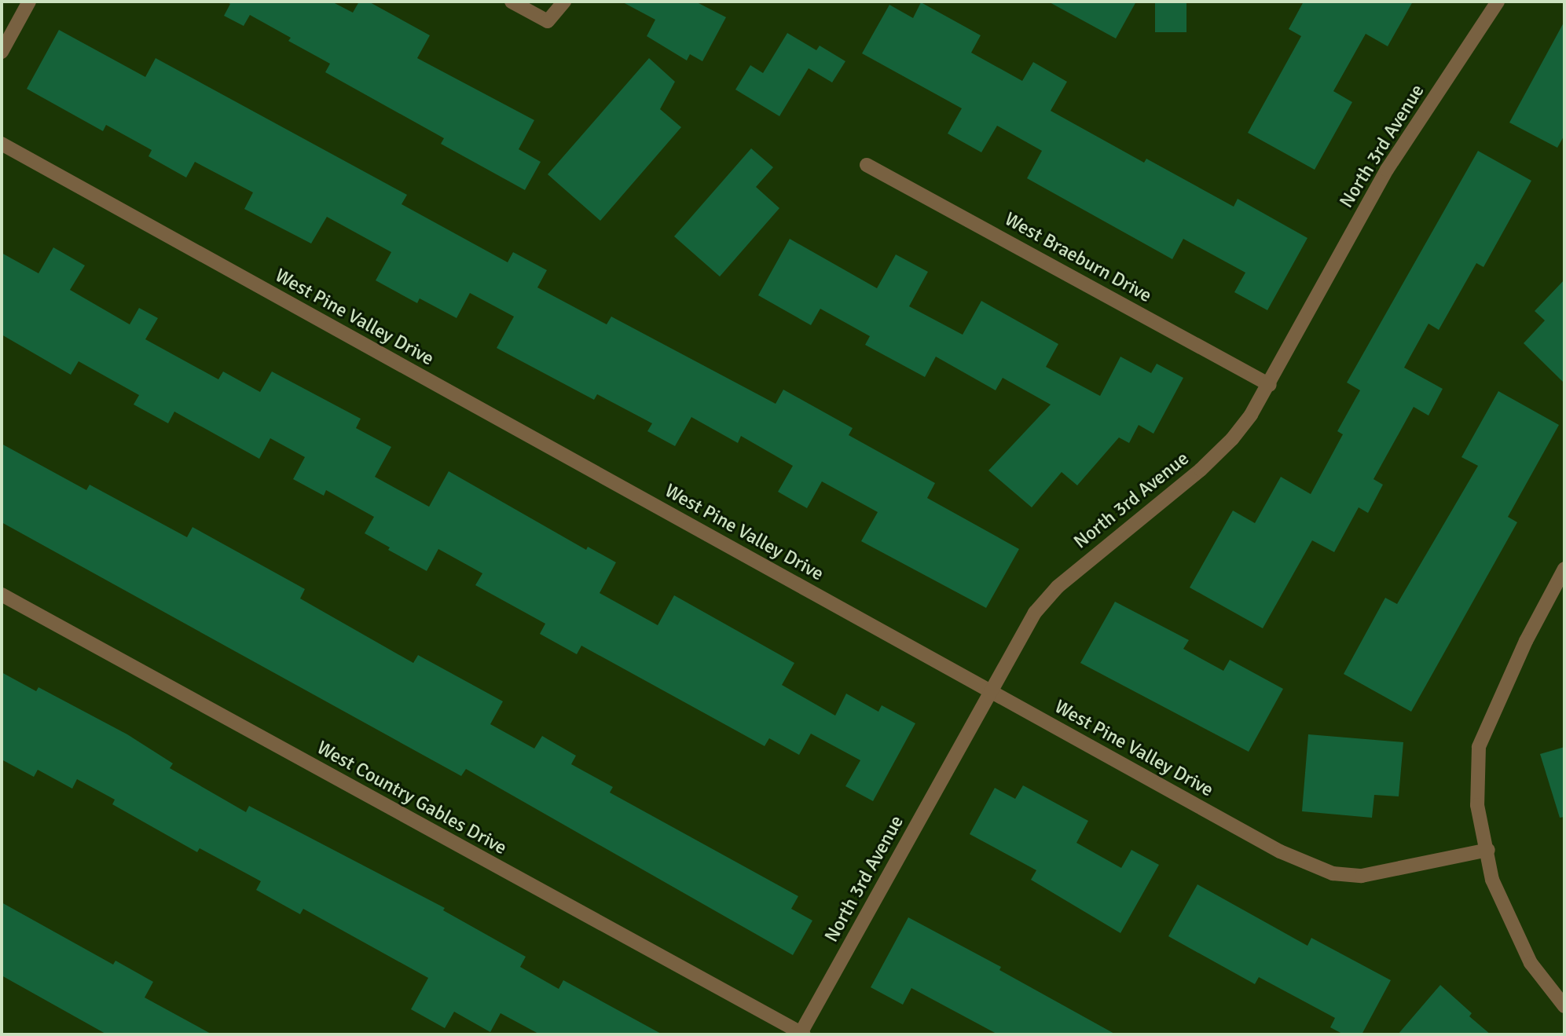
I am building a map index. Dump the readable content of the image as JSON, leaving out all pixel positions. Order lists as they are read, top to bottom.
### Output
{
  "streets": {
    "street": [
      "North 3rd Avenue",
      "West Braeburn Drive",
      "West Pine Valley Drive",
      "West Country Gables Drive"
    ]
  },
  "crossings": [
    ["North 3rd Avenue", "West Braeburn Drive"],
    ["North 3rd Avenue", "West Pine Valley Drive"],
    ["North 3rd Avenue", "West Country Gables Drive"]
  ]
}
